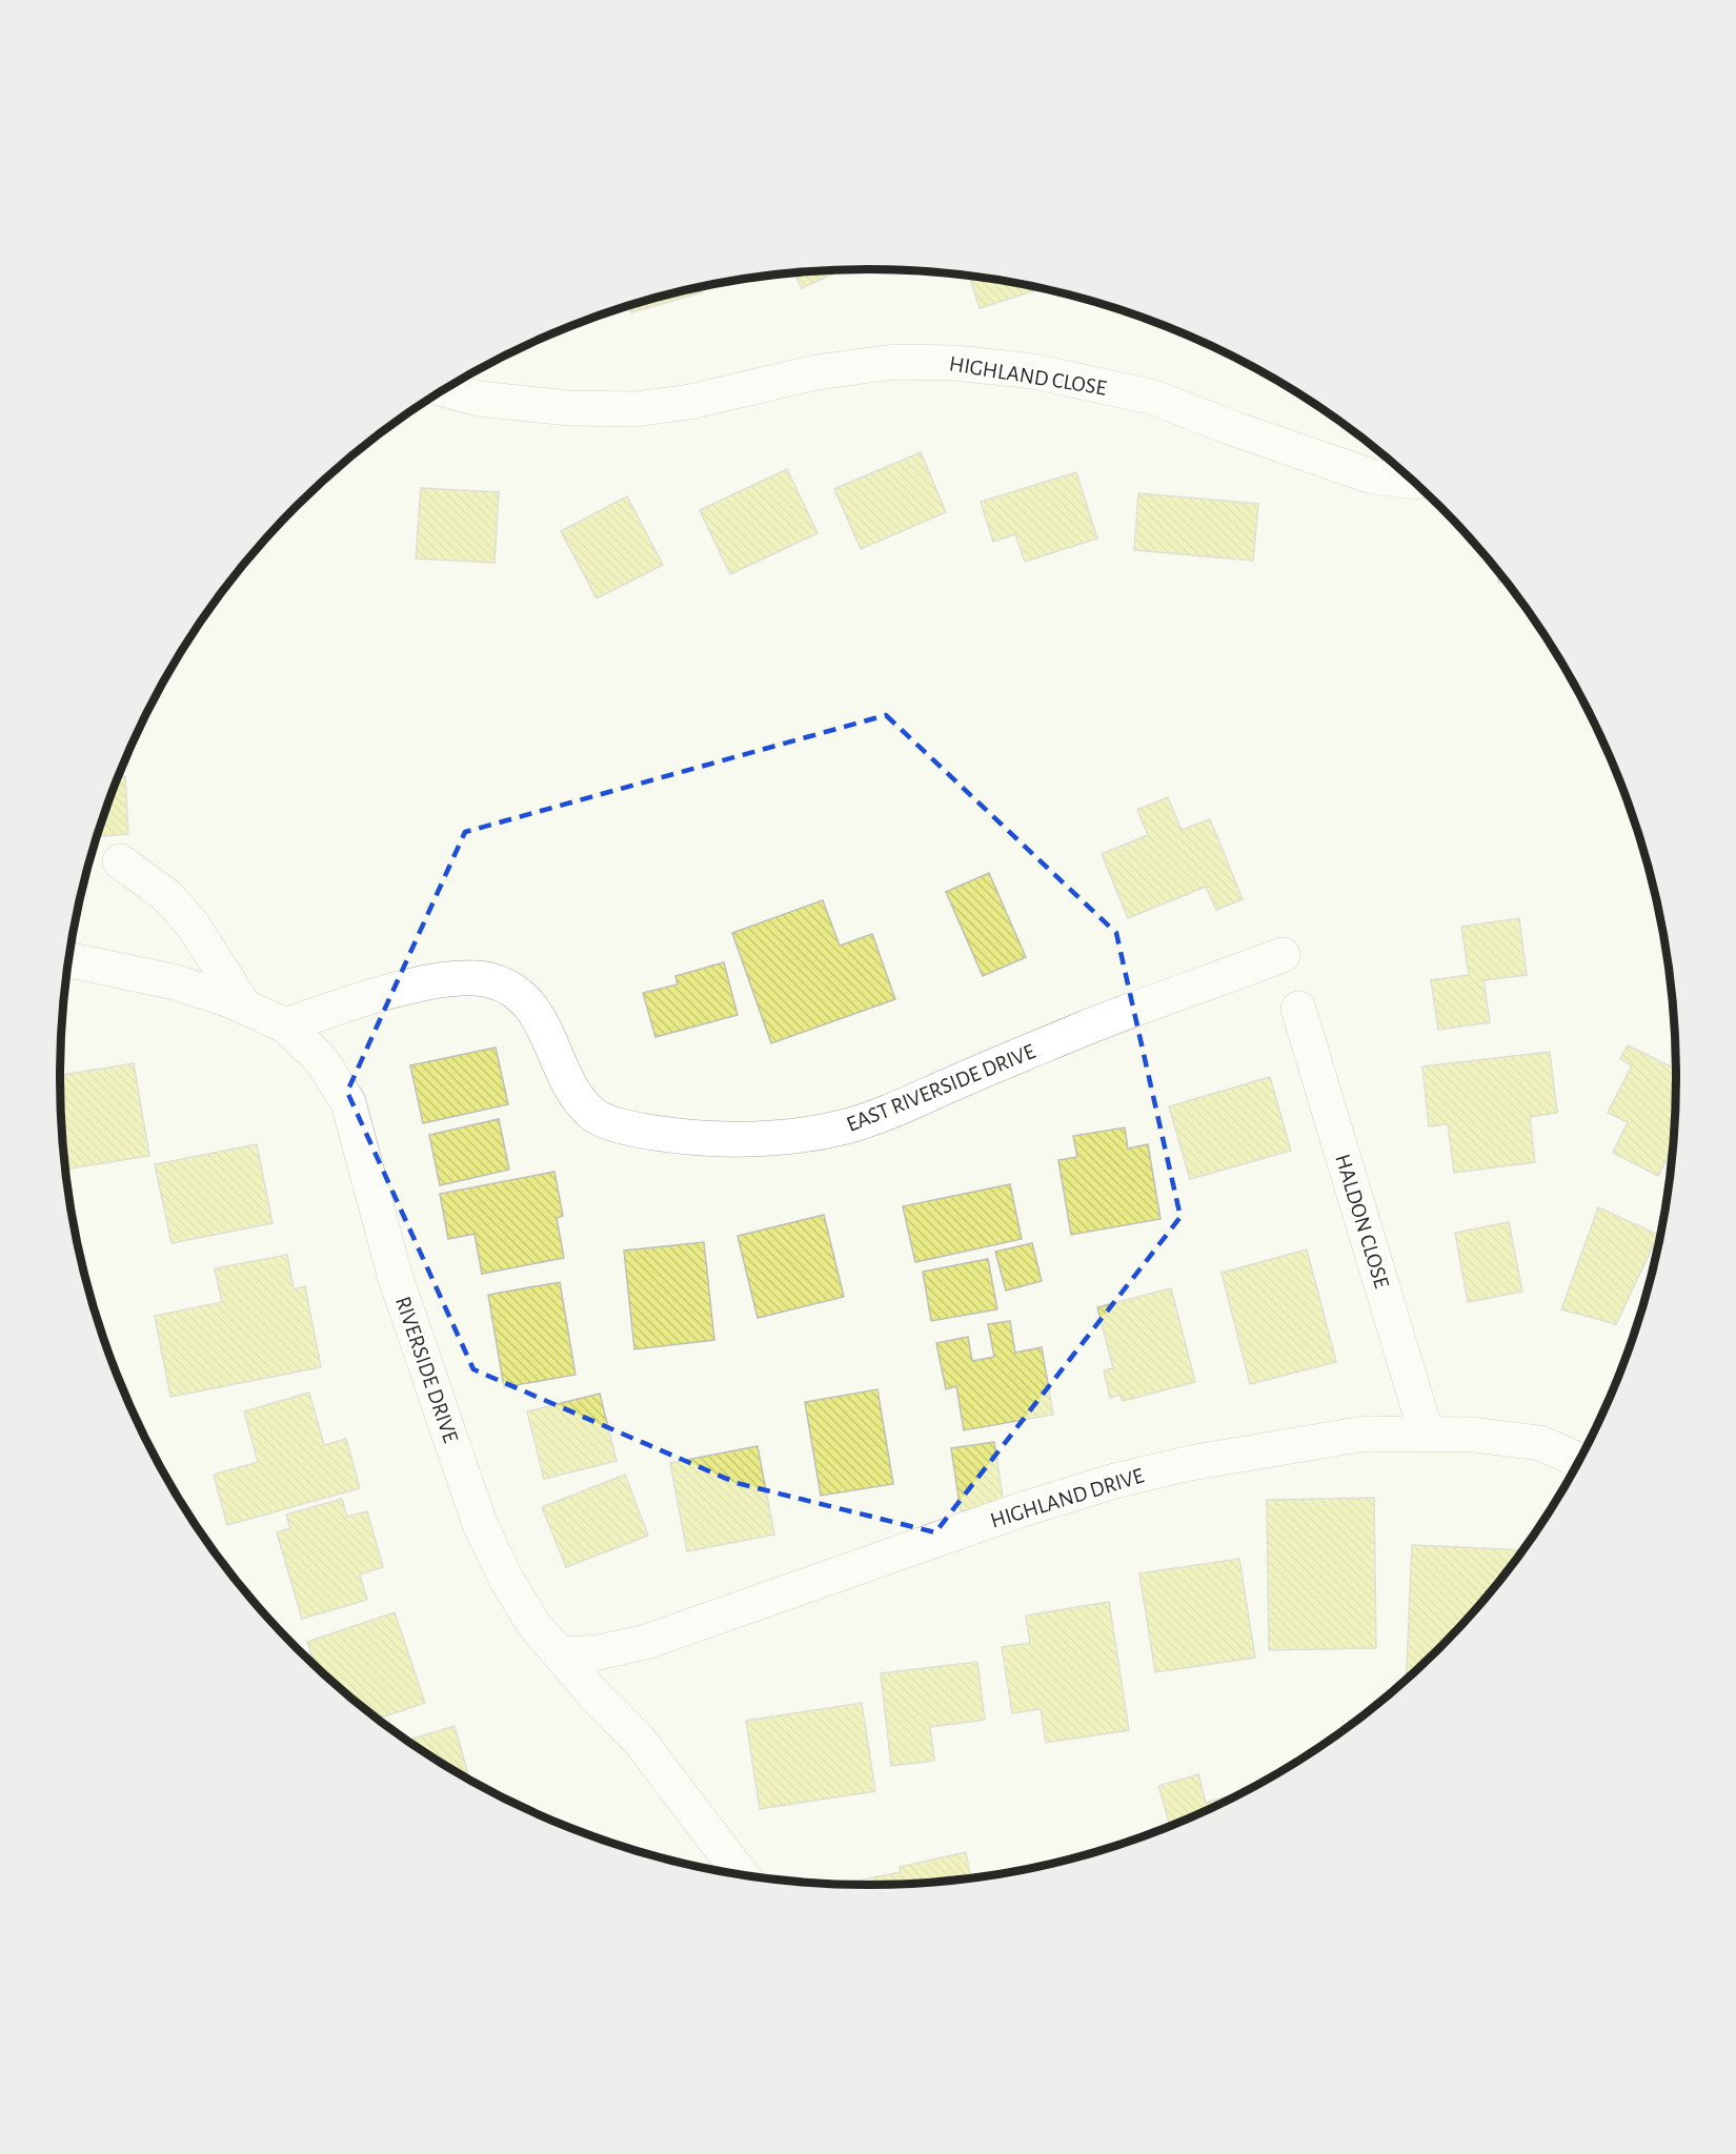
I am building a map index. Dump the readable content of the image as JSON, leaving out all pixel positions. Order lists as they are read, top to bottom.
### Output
{
  "streets": {
    "street": [
      "HIGHLAND CLOSE",
      "EAST RIVERSIDE DRIVE",
      "HALDON CLOSE",
      "RIVERSIDE DRIVE",
      "HIGHLAND DRIVE"
    ]
  },
  "crossings": [
    ["EAST RIVERSIDE DRIVE", "RIVERSIDE DRIVE"],
    ["HALDON CLOSE", "HIGHLAND DRIVE"],
    ["RIVERSIDE DRIVE", "HIGHLAND DRIVE"]
  ]
}
